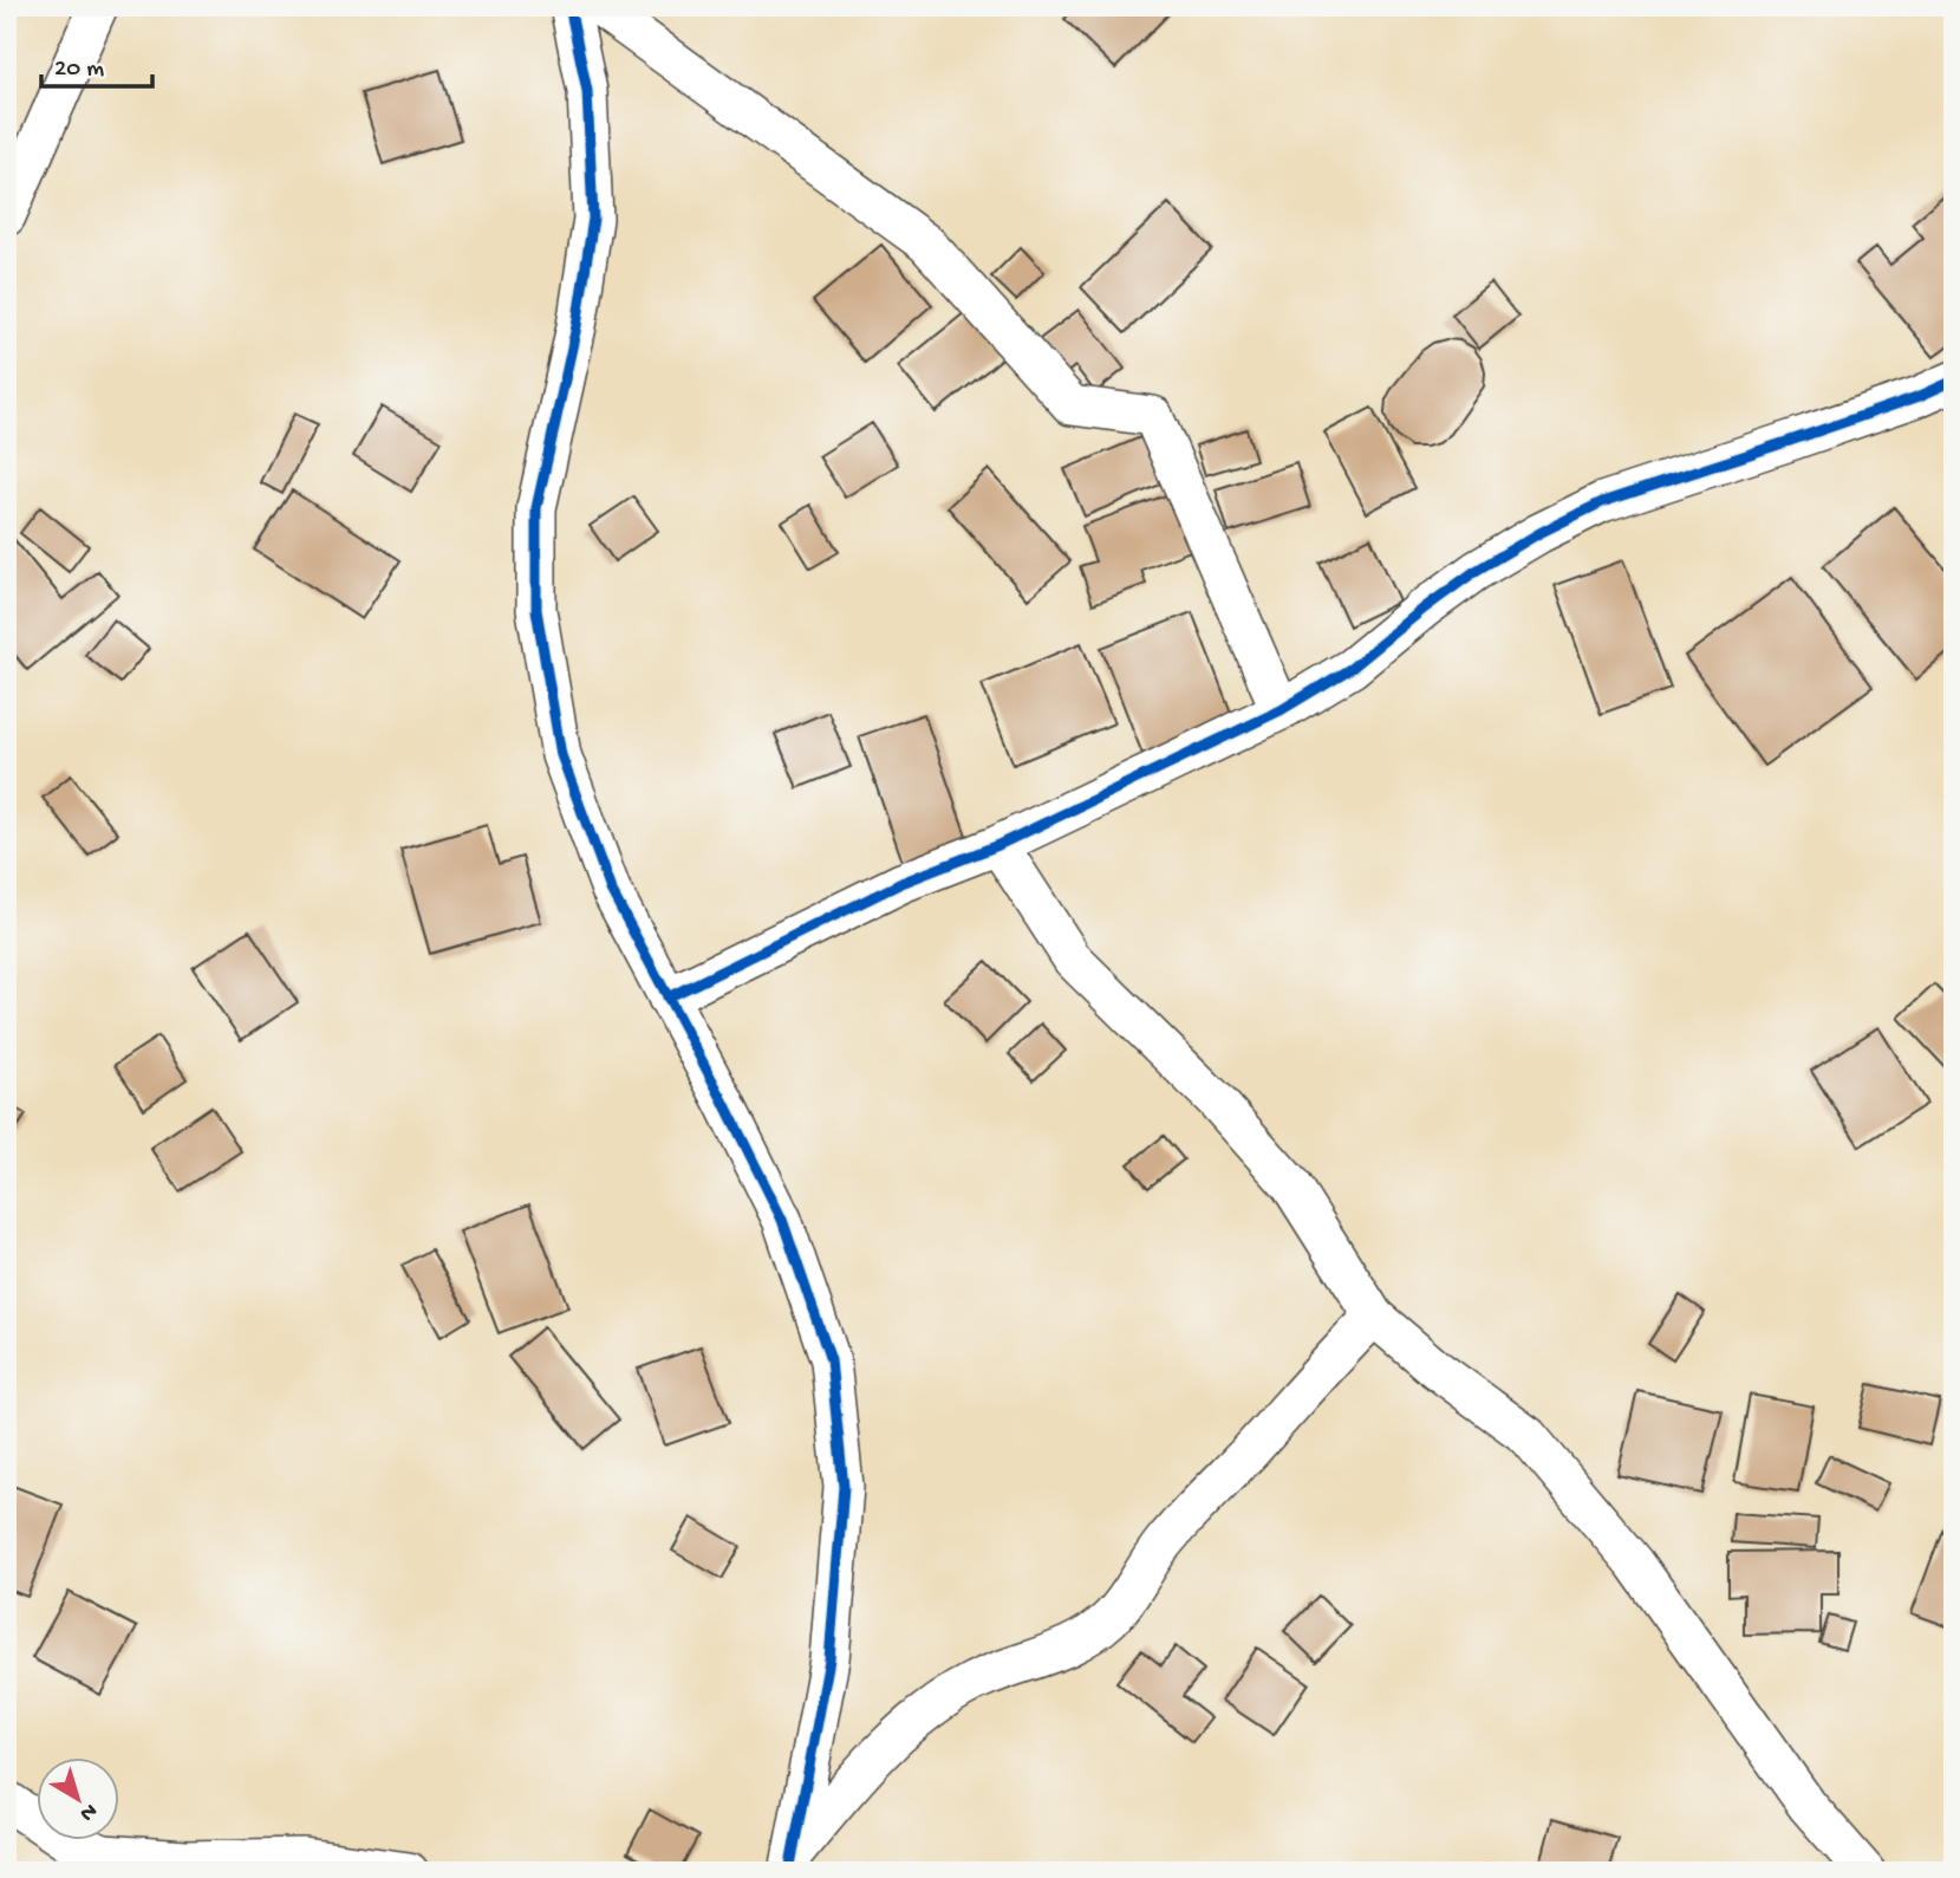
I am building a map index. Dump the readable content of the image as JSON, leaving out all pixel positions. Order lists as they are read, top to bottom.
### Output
{
  "scale_bar": "20 m",
  "north": "bottom right"
}
